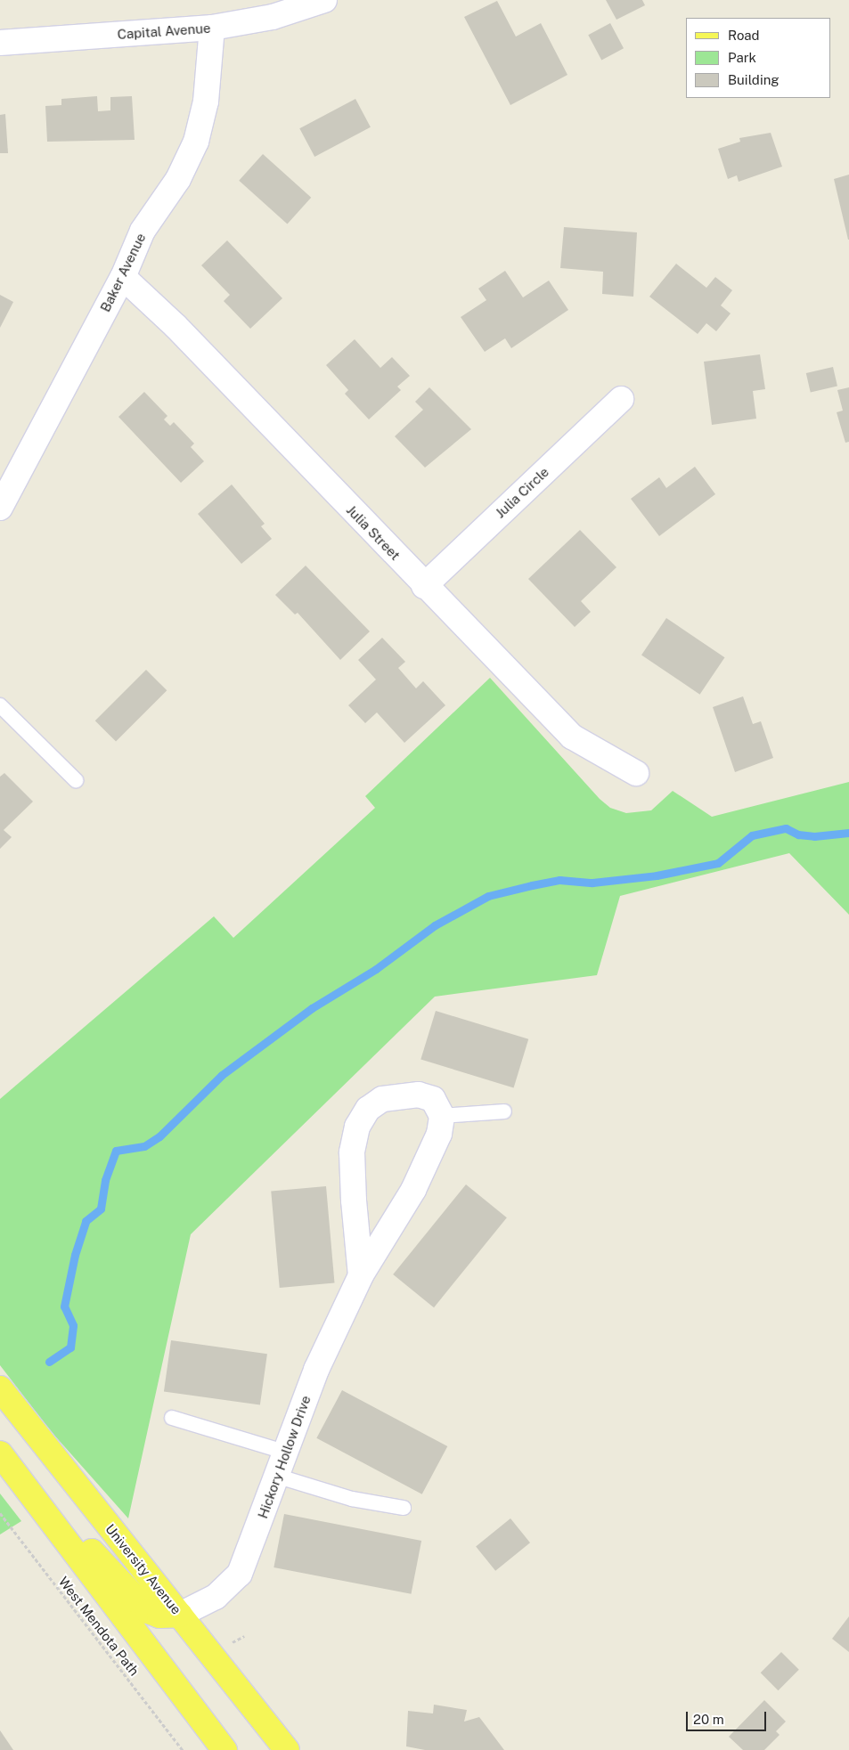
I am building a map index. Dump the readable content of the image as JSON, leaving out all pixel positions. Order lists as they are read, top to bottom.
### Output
{
  "streets": {
    "main road": ["University Avenue"],
    "street": [
      "Capital Avenue",
      "Baker Avenue",
      "Julia Circle",
      "Julia Street",
      "Hickory Hollow Drive"
    ],
    "path": ["West Mendota Path"]
  },
  "crossings": [
    ["Capital Avenue", "Baker Avenue"],
    ["Baker Avenue", "Julia Street"],
    ["Julia Circle", "Julia Street"],
    ["Hickory Hollow Drive", "University Avenue"]
  ],
  "legend": ["Road", "Park", "Building"],
  "scale_bar": "20 m"
}
